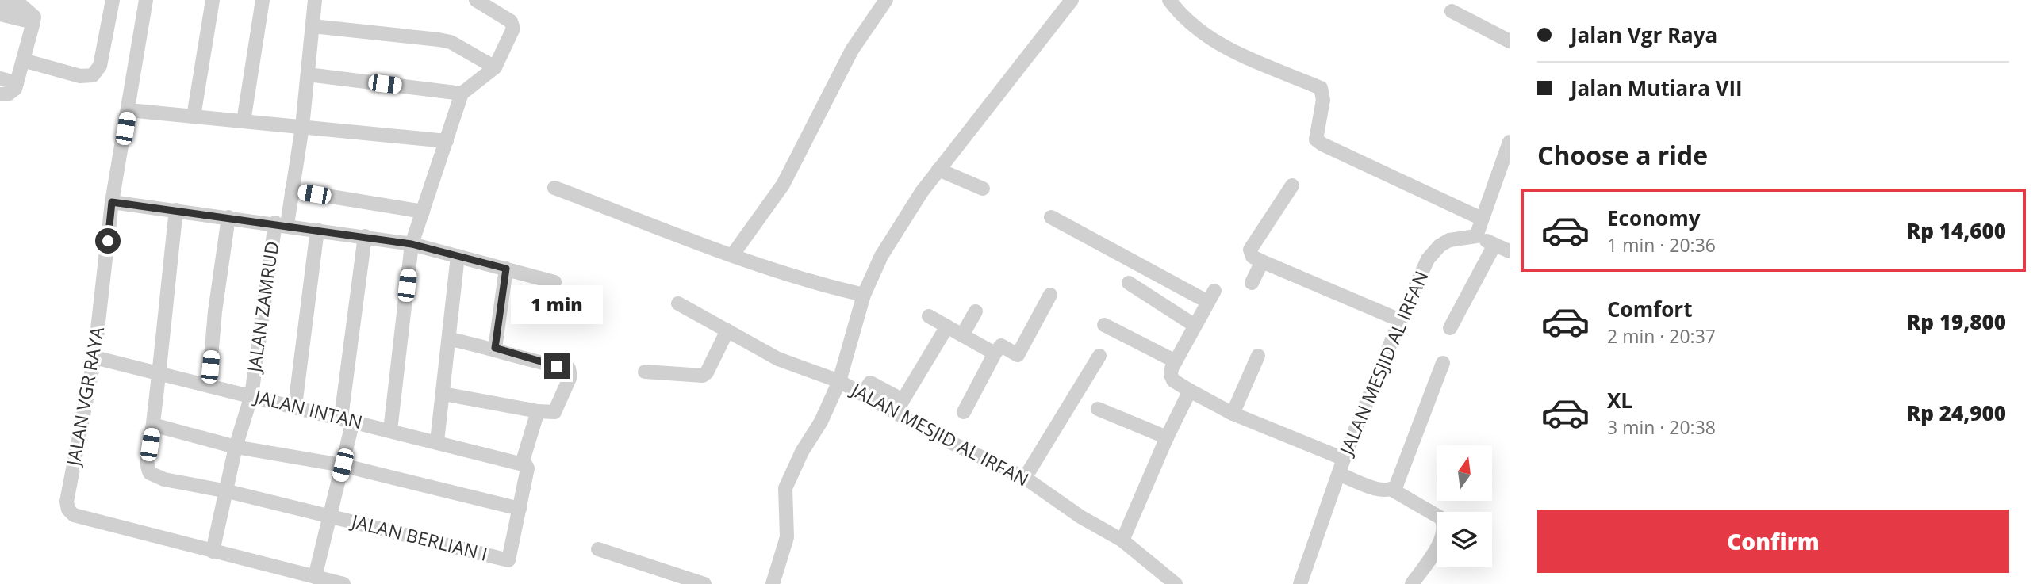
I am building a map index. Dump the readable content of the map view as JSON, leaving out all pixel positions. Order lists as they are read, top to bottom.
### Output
{
  "streets": {
    "street": [
      "JALAN ZAMRUD",
      "JALAN MESJID AL IRFAN",
      "JALAN VGR RAYA",
      "JALAN INTAN",
      "JALAN BERLIAN I"
    ]
  },
  "crossings": [
    ["JALAN ZAMRUD", "JALAN VGR RAYA"],
    ["JALAN ZAMRUD", "JALAN INTAN"],
    ["JALAN VGR RAYA", "JALAN INTAN"],
    ["JALAN INTAN", "JALAN BERLIAN I"]
  ],
  "north": "top",
  "page": {
    "banner": ["Jalan Vgr Raya", "Jalan Mutiara VII"],
    "heading": "Choose a ride",
    "list": [
      {
        "name": "Economy",
        "note": "1 min · 20:36",
        "value": "Rp 14,600"
      },
      {
        "name": "Comfort",
        "note": "2 min · 20:37",
        "value": "Rp 19,800"
      },
      {
        "name": "XL",
        "note": "3 min · 20:38",
        "value": "Rp 24,900"
      }
    ],
    "bubble": "1 min",
    "buttons": "Confirm"
  }
}
